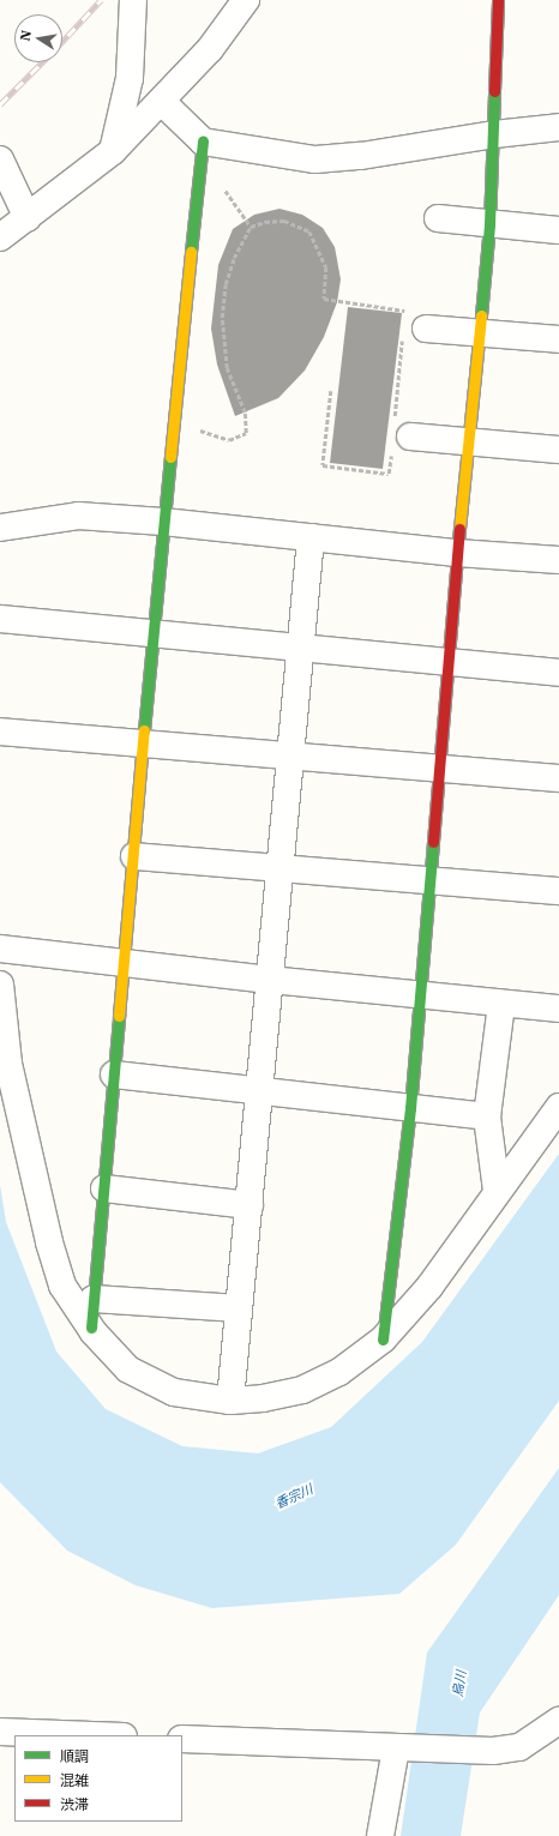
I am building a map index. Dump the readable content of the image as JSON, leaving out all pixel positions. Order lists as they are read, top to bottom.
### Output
{
  "water": ["香宗川", "烏川"],
  "legend": ["順調", "混雑", "渋滞"],
  "north": "left"
}
